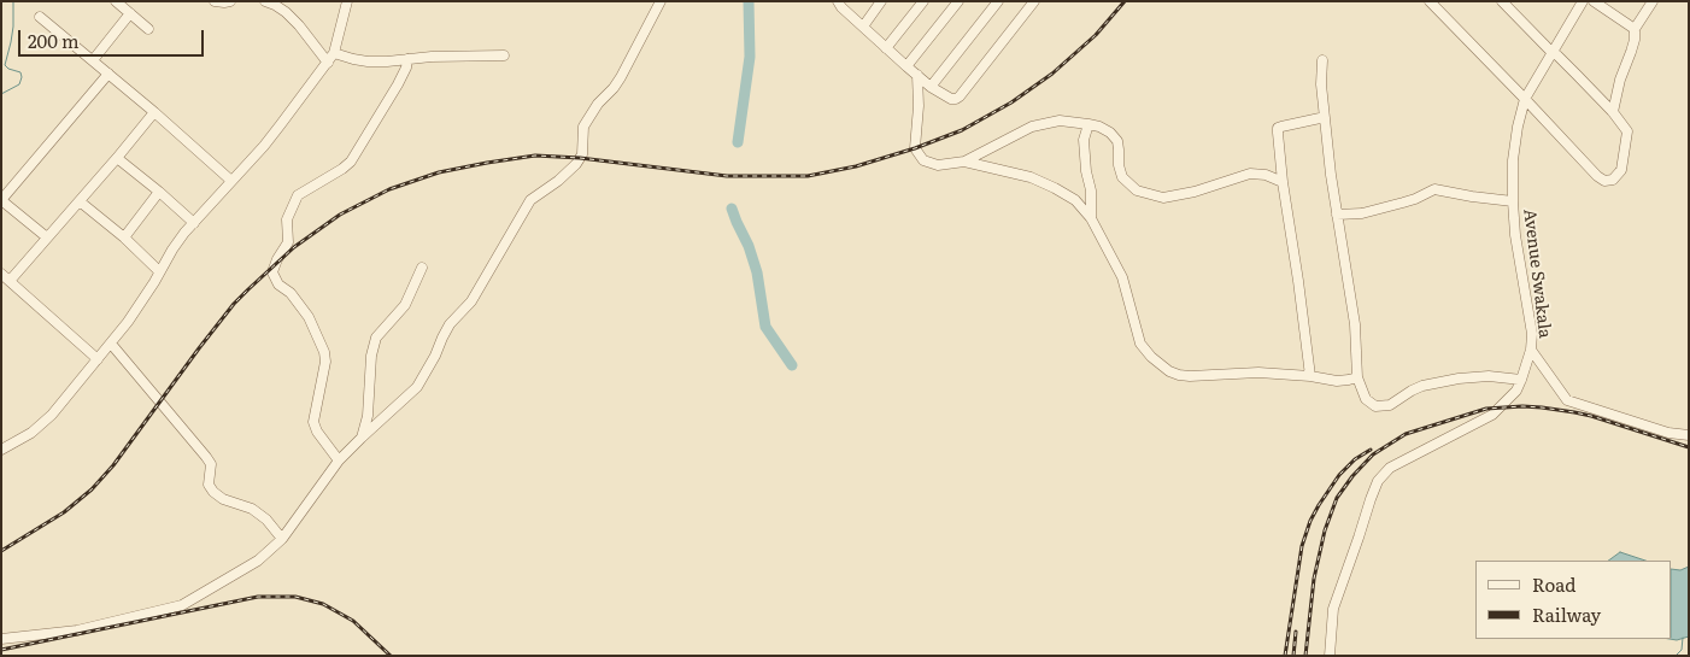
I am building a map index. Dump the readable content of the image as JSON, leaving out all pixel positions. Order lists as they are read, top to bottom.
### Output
{
  "streets": {
    "street": ["Avenue Swakala"]
  },
  "legend": ["Road", "Railway"],
  "scale_bar": "200 m"
}
